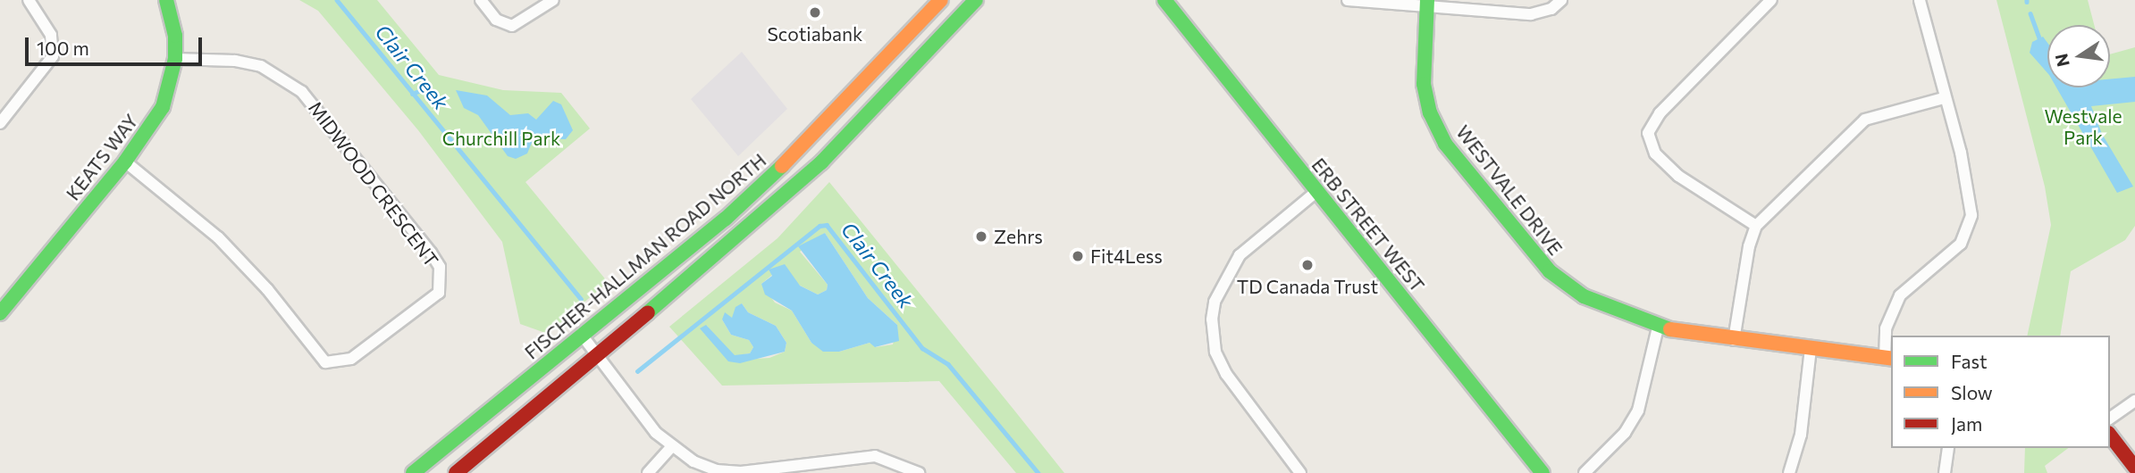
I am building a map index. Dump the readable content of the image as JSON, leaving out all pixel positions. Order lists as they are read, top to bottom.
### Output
{
  "streets": {
    "main road": [
      "KEATS WAY",
      "WESTVALE DRIVE",
      "ERB STREET WEST",
      "FISCHER-HALLMAN ROAD NORTH"
    ],
    "street": ["MIDWOOD CRESCENT"]
  },
  "crossings": [
    ["KEATS WAY", "MIDWOOD CRESCENT"]
  ],
  "water": ["Clair Creek"],
  "parks": ["Westvale Park", "Churchill Park"],
  "places": [
    "Scotiabank",
    "Zehrs",
    "Fit4Less",
    "TD Canada Trust"
  ],
  "legend": ["Fast", "Slow", "Jam"],
  "scale_bar": "100 m",
  "north": "left"
}
